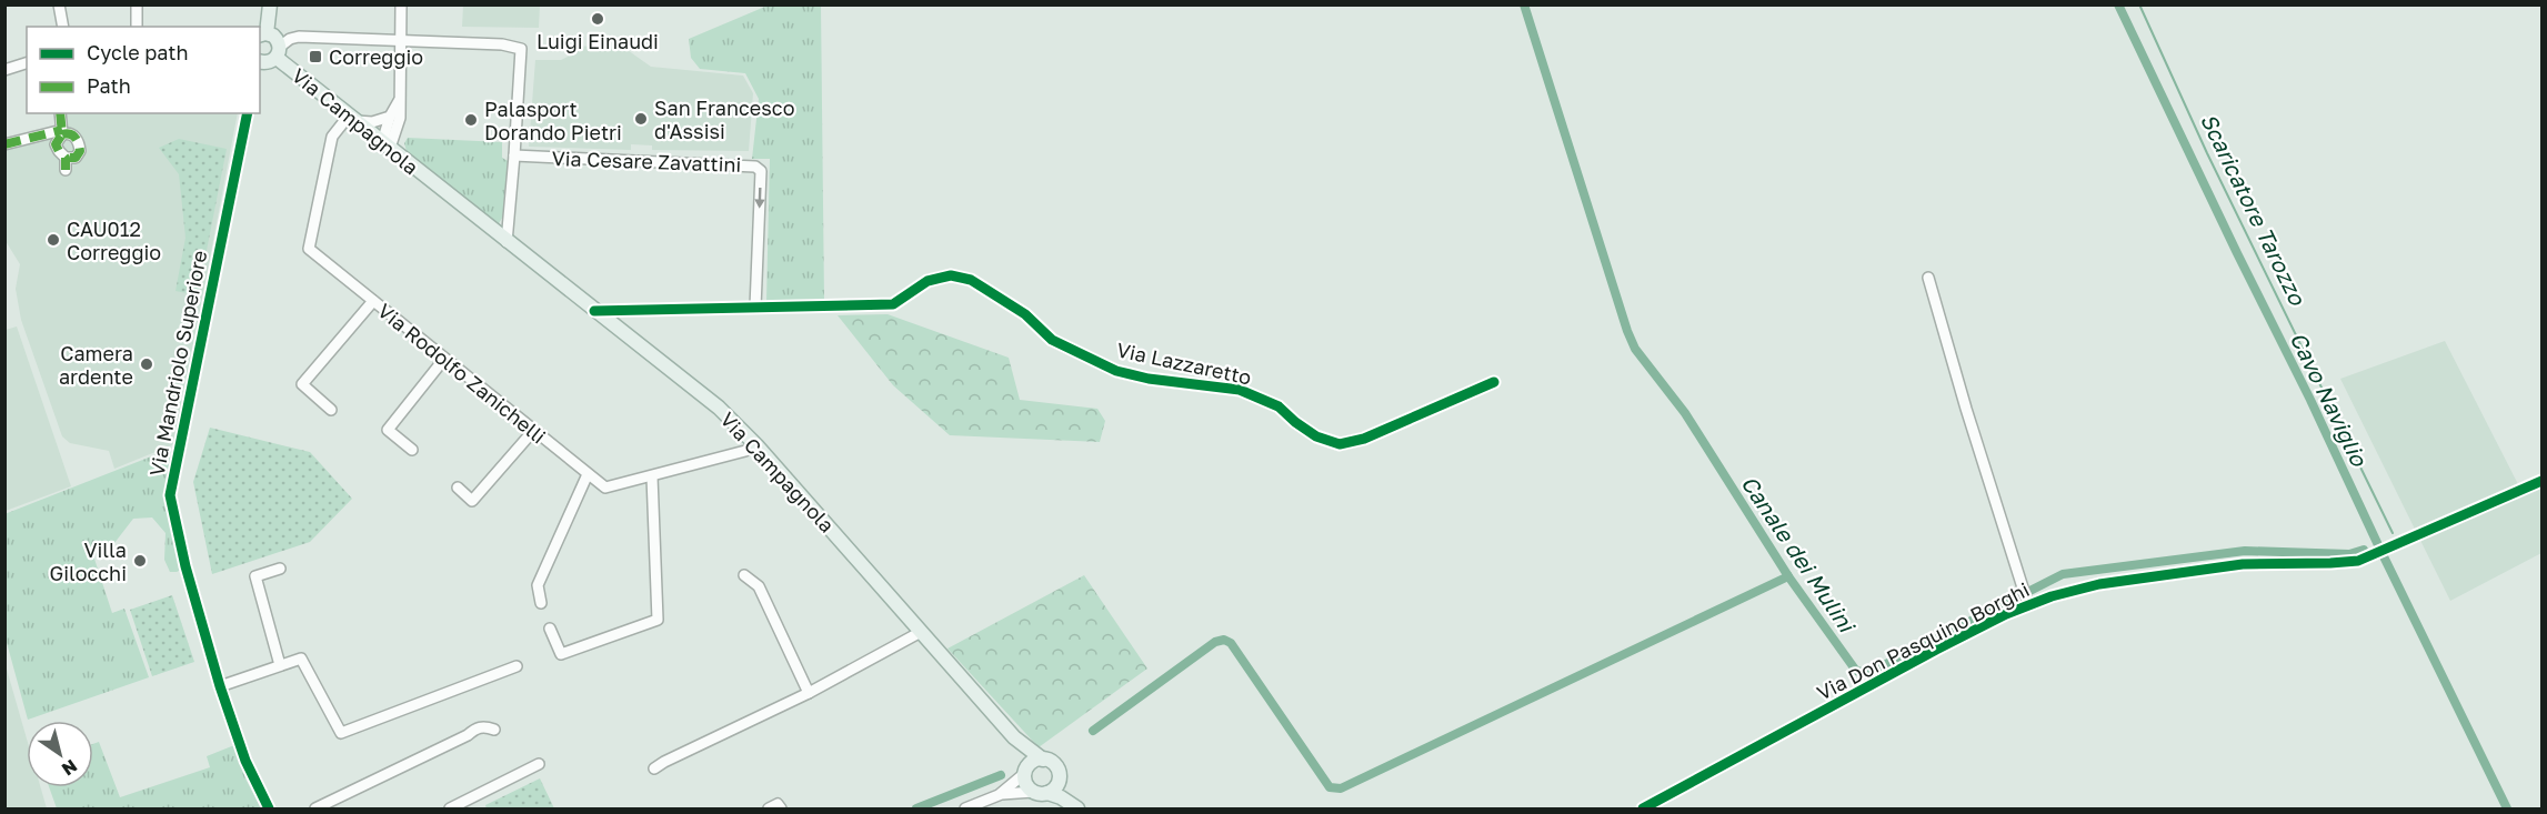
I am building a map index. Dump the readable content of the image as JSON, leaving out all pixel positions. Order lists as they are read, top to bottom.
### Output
{
  "streets": {
    "main road": ["Via Campagnola"],
    "street": [
      "Via Cesare Zavattini",
      "Via Mandriolo Superiore",
      "Via Lazzaretto",
      "Via Rodolfo Zanichelli",
      "Via Don Pasquino Borghi"
    ]
  },
  "crossings": [
    ["Via Campagnola", "Via Lazzaretto"],
    ["Via Campagnola", "Via Rodolfo Zanichelli"],
    ["Via Cesare Zavattini", "Via Lazzaretto"]
  ],
  "water": ["Scaricatore Tarozzo", "Cavo Naviglio", "Canale dei Mulini"],
  "places": {
    "other": [
      "Luigi Einaudi",
      "San Francesco d'Assisi",
      "Palasport Dorando Pietri",
      "CAU012 Correggio",
      "Camera ardente",
      "Villa Gilocchi"
    ],
    "transit": ["Correggio"]
  },
  "legend": ["Cycle path", "Path"],
  "north": "bottom right"
}
